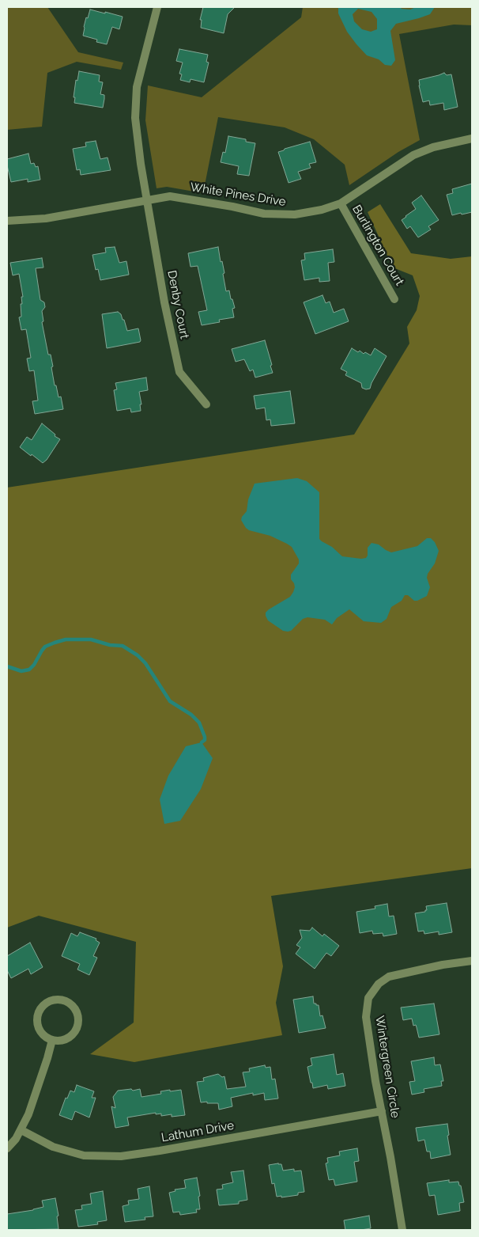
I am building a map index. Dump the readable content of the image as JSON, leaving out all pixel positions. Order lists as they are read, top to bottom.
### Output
{
  "streets": {
    "street": [
      "White Pines Drive",
      "Burlington Court",
      "Denby Court",
      "Wintergreen Circle",
      "Lathum Drive"
    ]
  },
  "crossings": [
    ["White Pines Drive", "Burlington Court"],
    ["White Pines Drive", "Denby Court"],
    ["Wintergreen Circle", "Lathum Drive"]
  ]
}
